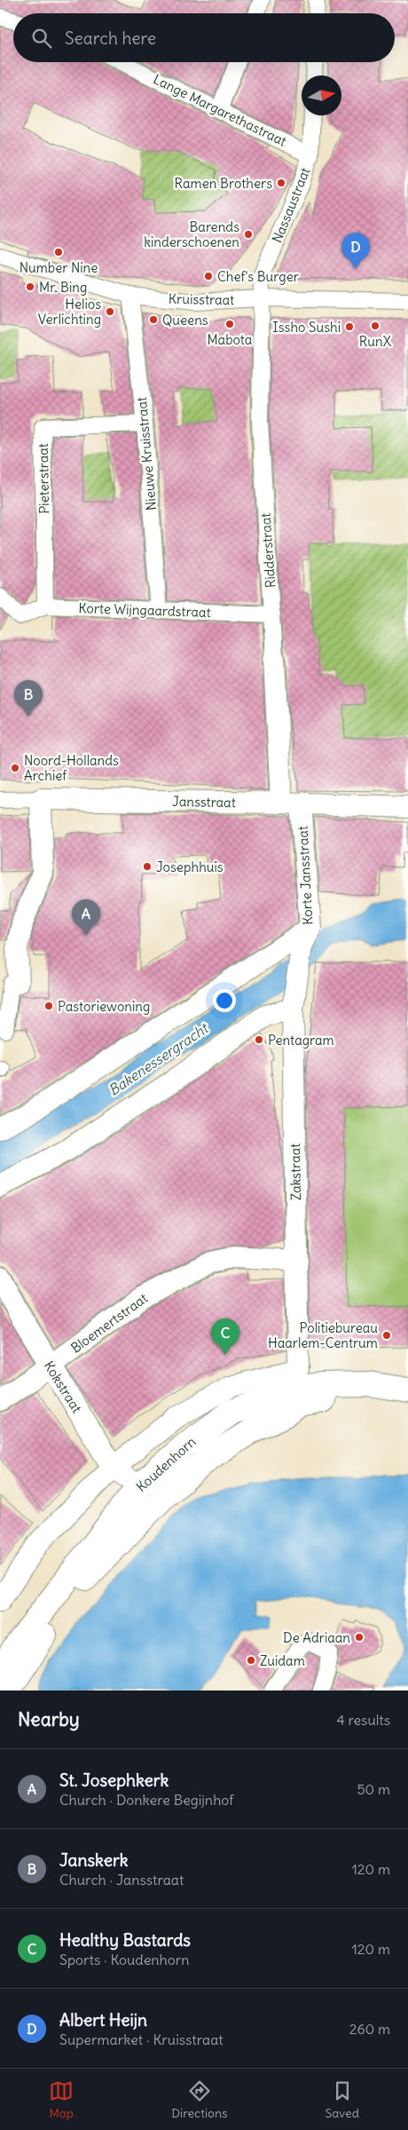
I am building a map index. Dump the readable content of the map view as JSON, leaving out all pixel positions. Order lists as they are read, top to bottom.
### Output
{
  "streets": {
    "street": [
      "Lange Margarethastraat",
      "Nassaustraat",
      "Kruisstraat",
      "Nieuwe Kruisstraat",
      "Pieterstraat",
      "Ridderstraat",
      "Korte Wijngaardstraat",
      "Jansstraat",
      "Korte Jansstraat",
      "Zakstraat",
      "Bloemertstraat",
      "Kokstraat",
      "Koudenhorn"
    ]
  },
  "crossings": [
    ["Lange Margarethastraat", "Nassaustraat"],
    ["Nassaustraat", "Kruisstraat"],
    ["Nassaustraat", "Ridderstraat"],
    ["Kruisstraat", "Nieuwe Kruisstraat"],
    ["Kruisstraat", "Ridderstraat"],
    ["Nieuwe Kruisstraat", "Pieterstraat"],
    ["Nieuwe Kruisstraat", "Korte Wijngaardstraat"],
    ["Pieterstraat", "Korte Wijngaardstraat"],
    ["Ridderstraat", "Korte Wijngaardstraat"],
    ["Ridderstraat", "Jansstraat"],
    ["Ridderstraat", "Korte Jansstraat"],
    ["Jansstraat", "Korte Jansstraat"],
    ["Korte Jansstraat", "Zakstraat"],
    ["Zakstraat", "Bloemertstraat"],
    ["Zakstraat", "Koudenhorn"],
    ["Bloemertstraat", "Kokstraat"],
    ["Kokstraat", "Koudenhorn"]
  ],
  "water": ["Bakenessergracht"],
  "places": [
    "Ramen Brothers",
    "Barends kinderschoenen",
    "Number Nine",
    "Chef's Burger",
    "Mr. Bing",
    "Helios Verlichting",
    "Queens",
    "Mabota",
    "RunX",
    "Issho Sushi",
    "Noord-Hollands Archief",
    "Josephhuis",
    "Pastoriewoning",
    "Pentagram",
    "Politiebureau Haarlem-Centrum",
    "De Adriaan",
    "Zuidam"
  ],
  "north": "right",
  "page": {
    "search": "Search here",
    "pins": [
      "D",
      "B",
      "A",
      "C"
    ],
    "heading": ["Nearby", "4 results"],
    "list": [
      {
        "mark": "A",
        "name": "St. Josephkerk",
        "note": "Church · Donkere Begijnhof",
        "value": "50 m"
      },
      {
        "mark": "B",
        "name": "Janskerk",
        "note": "Church · Jansstraat",
        "value": "120 m"
      },
      {
        "mark": "C",
        "name": "Healthy Bastards",
        "note": "Sports · Koudenhorn",
        "value": "120 m"
      },
      {
        "mark": "D",
        "name": "Albert Heijn",
        "note": "Supermarket · Kruisstraat",
        "value": "260 m"
      }
    ],
    "nav": ["Map", "Directions", "Saved"]
  }
}
